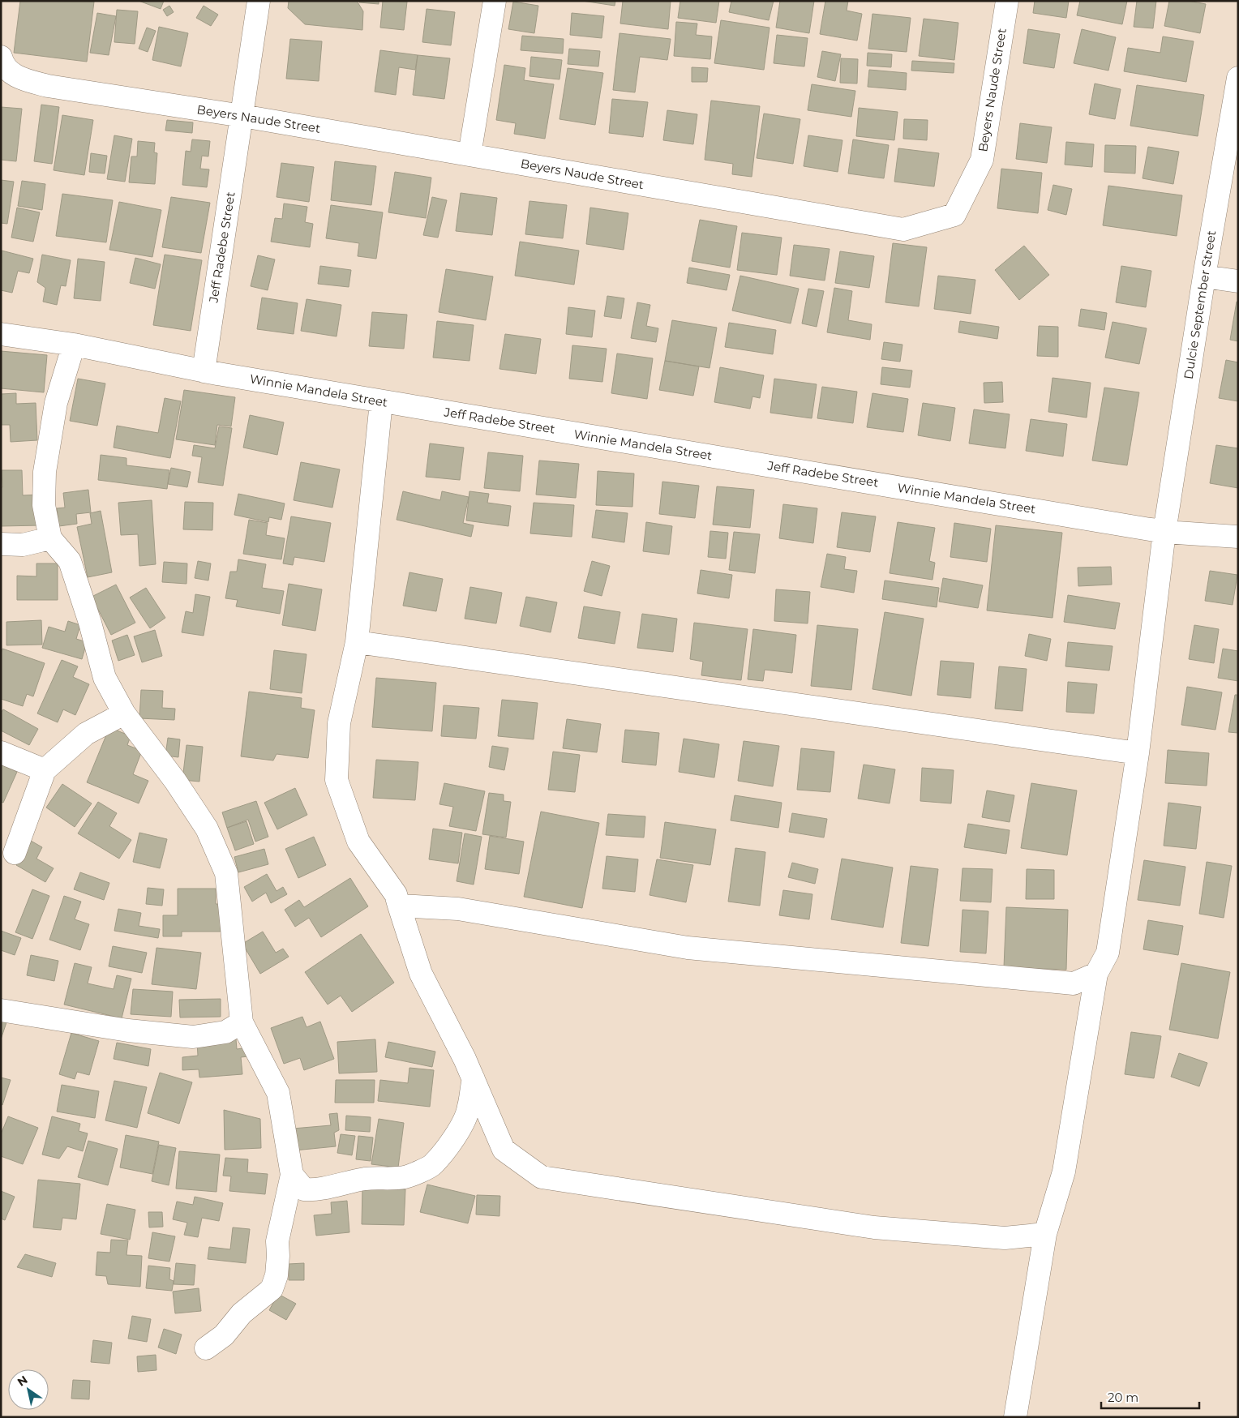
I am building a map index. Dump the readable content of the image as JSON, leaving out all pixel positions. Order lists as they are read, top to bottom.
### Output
{
  "streets": {
    "street": [
      "Beyers Naude Street",
      "Jeff Radebe Street",
      "Dulcie September Street",
      "Winnie Mandela Street"
    ]
  },
  "crossings": [
    ["Beyers Naude Street", "Jeff Radebe Street"],
    ["Jeff Radebe Street", "Dulcie September Street"],
    ["Jeff Radebe Street", "Winnie Mandela Street"],
    ["Dulcie September Street", "Winnie Mandela Street"]
  ],
  "scale_bar": "20 m",
  "north": "top left"
}
